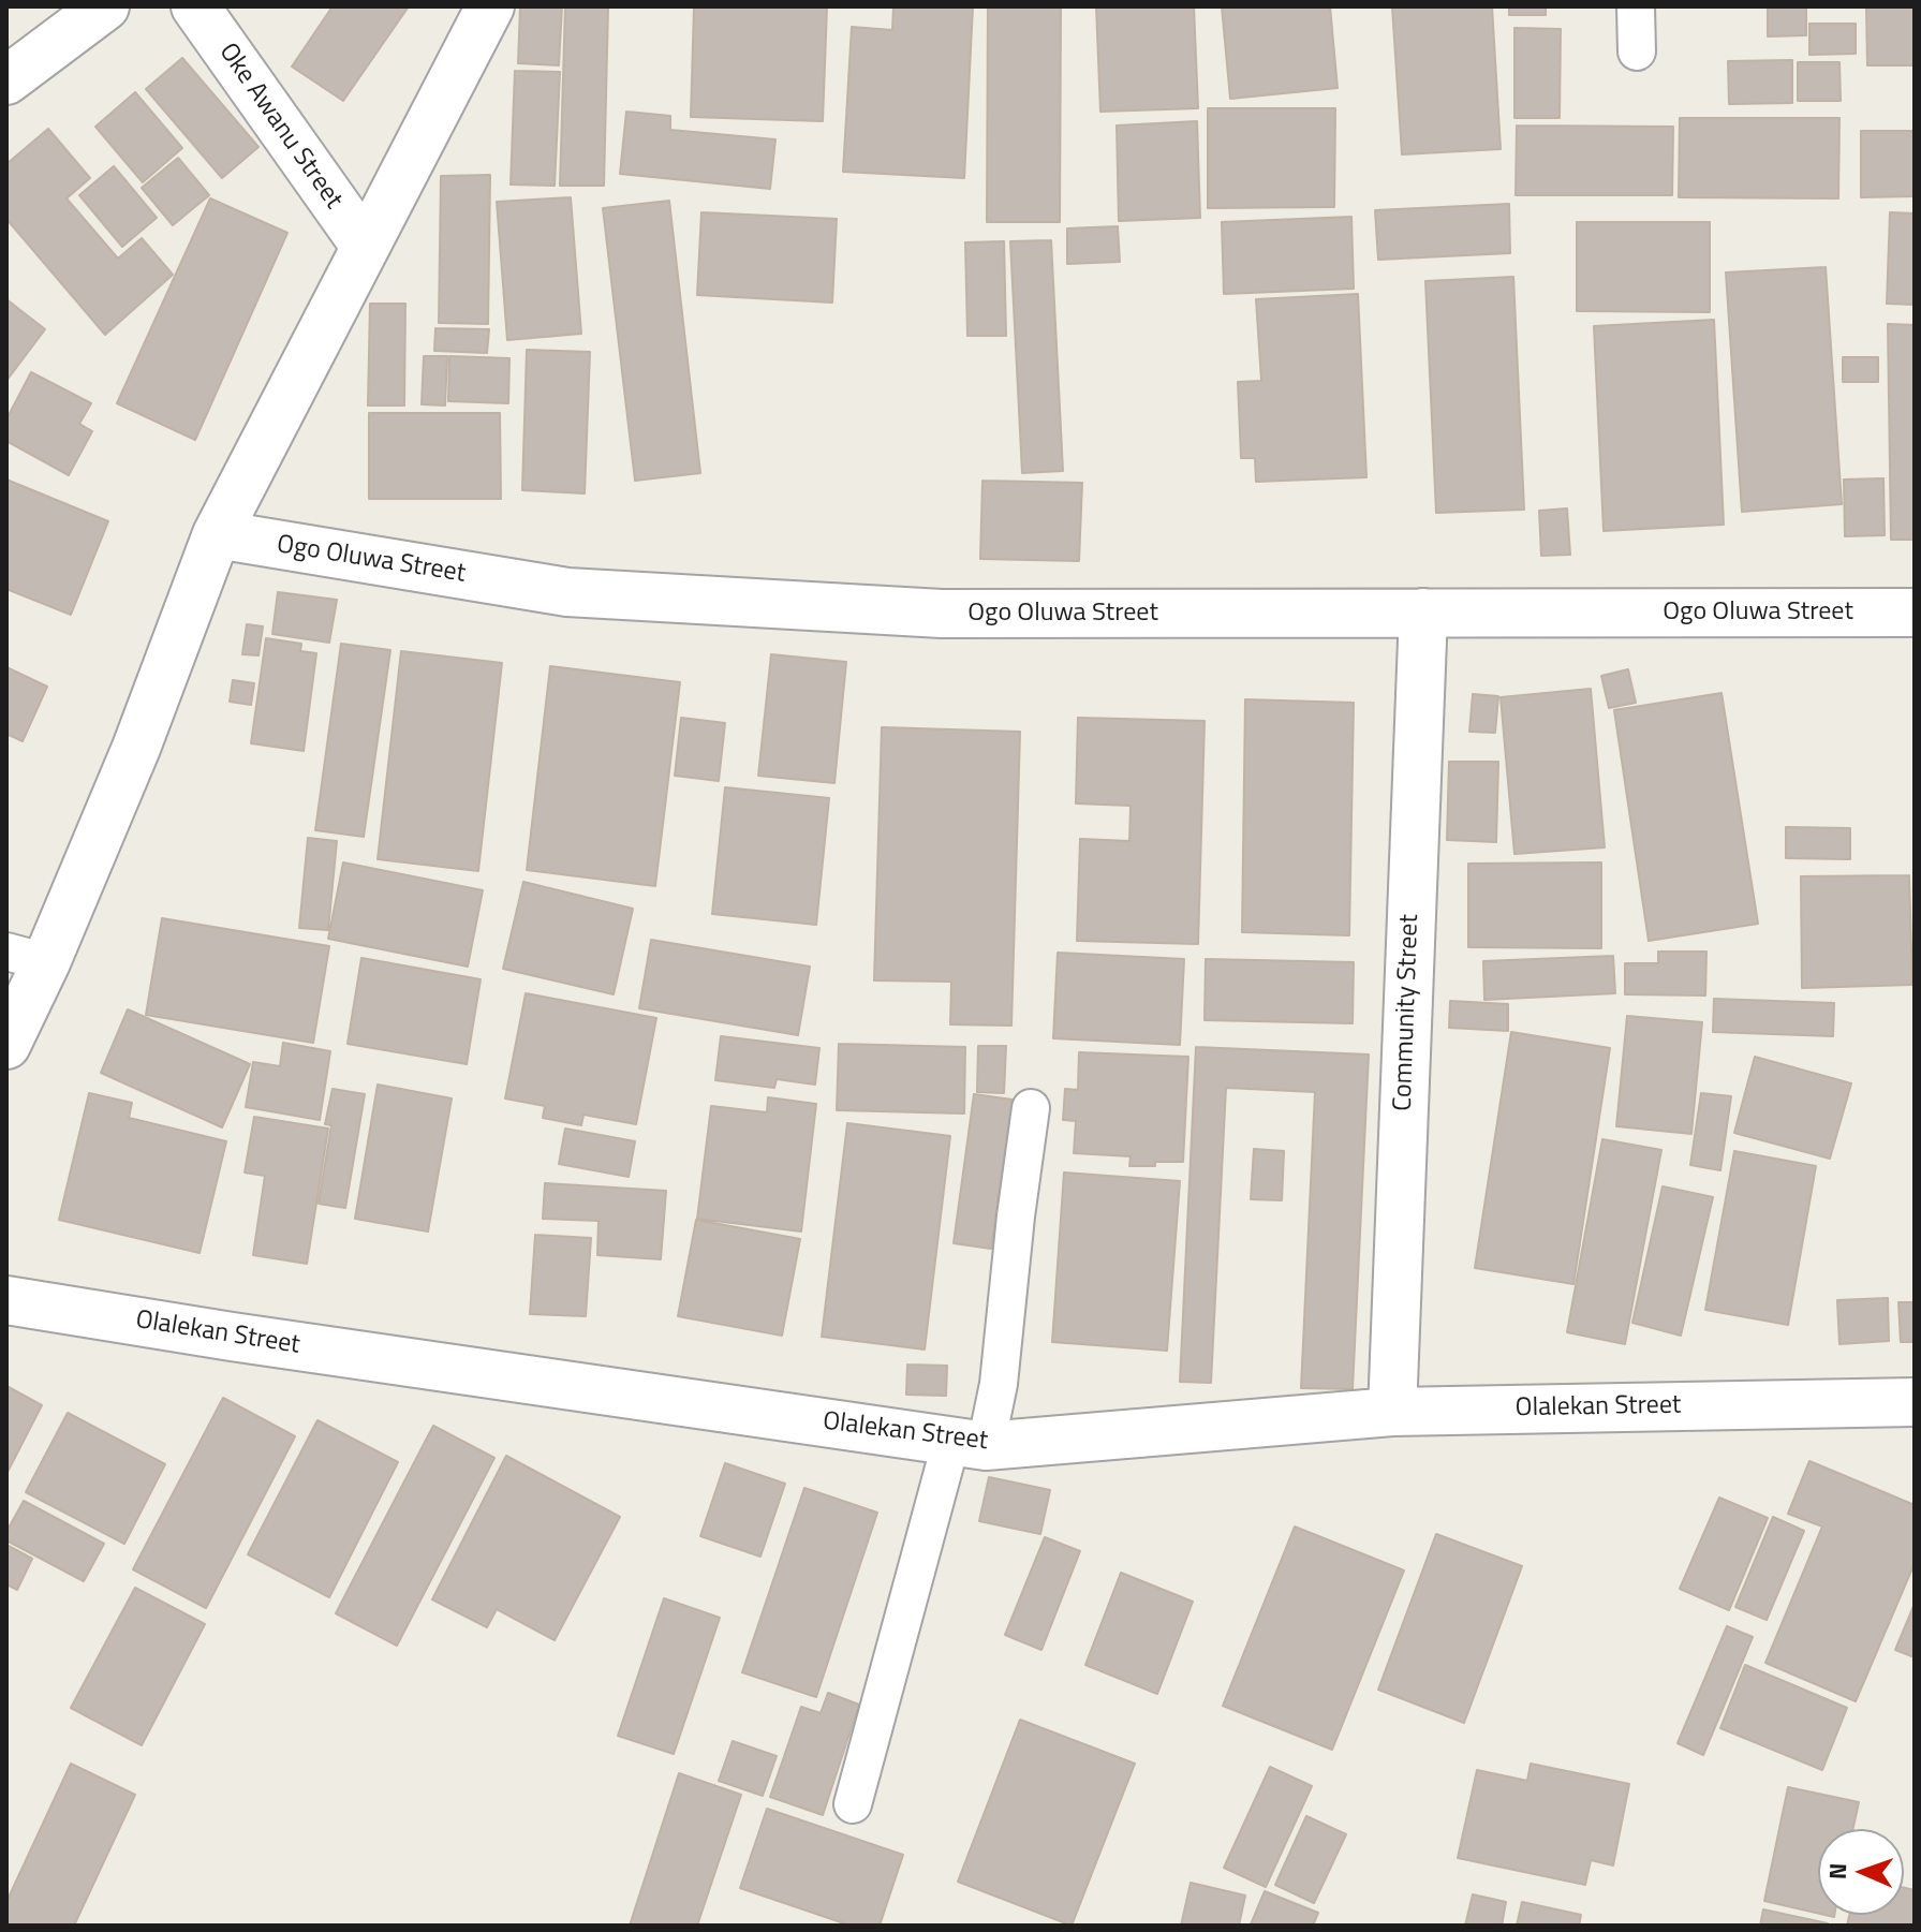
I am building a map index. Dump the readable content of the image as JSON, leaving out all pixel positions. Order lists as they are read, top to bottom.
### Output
{
  "streets": {
    "street": [
      "Oke Awanu Street",
      "Ogo Oluwa Street",
      "Community Street",
      "Olalekan Street"
    ]
  },
  "crossings": [
    ["Ogo Oluwa Street", "Community Street"],
    ["Community Street", "Olalekan Street"]
  ],
  "north": "left"
}
